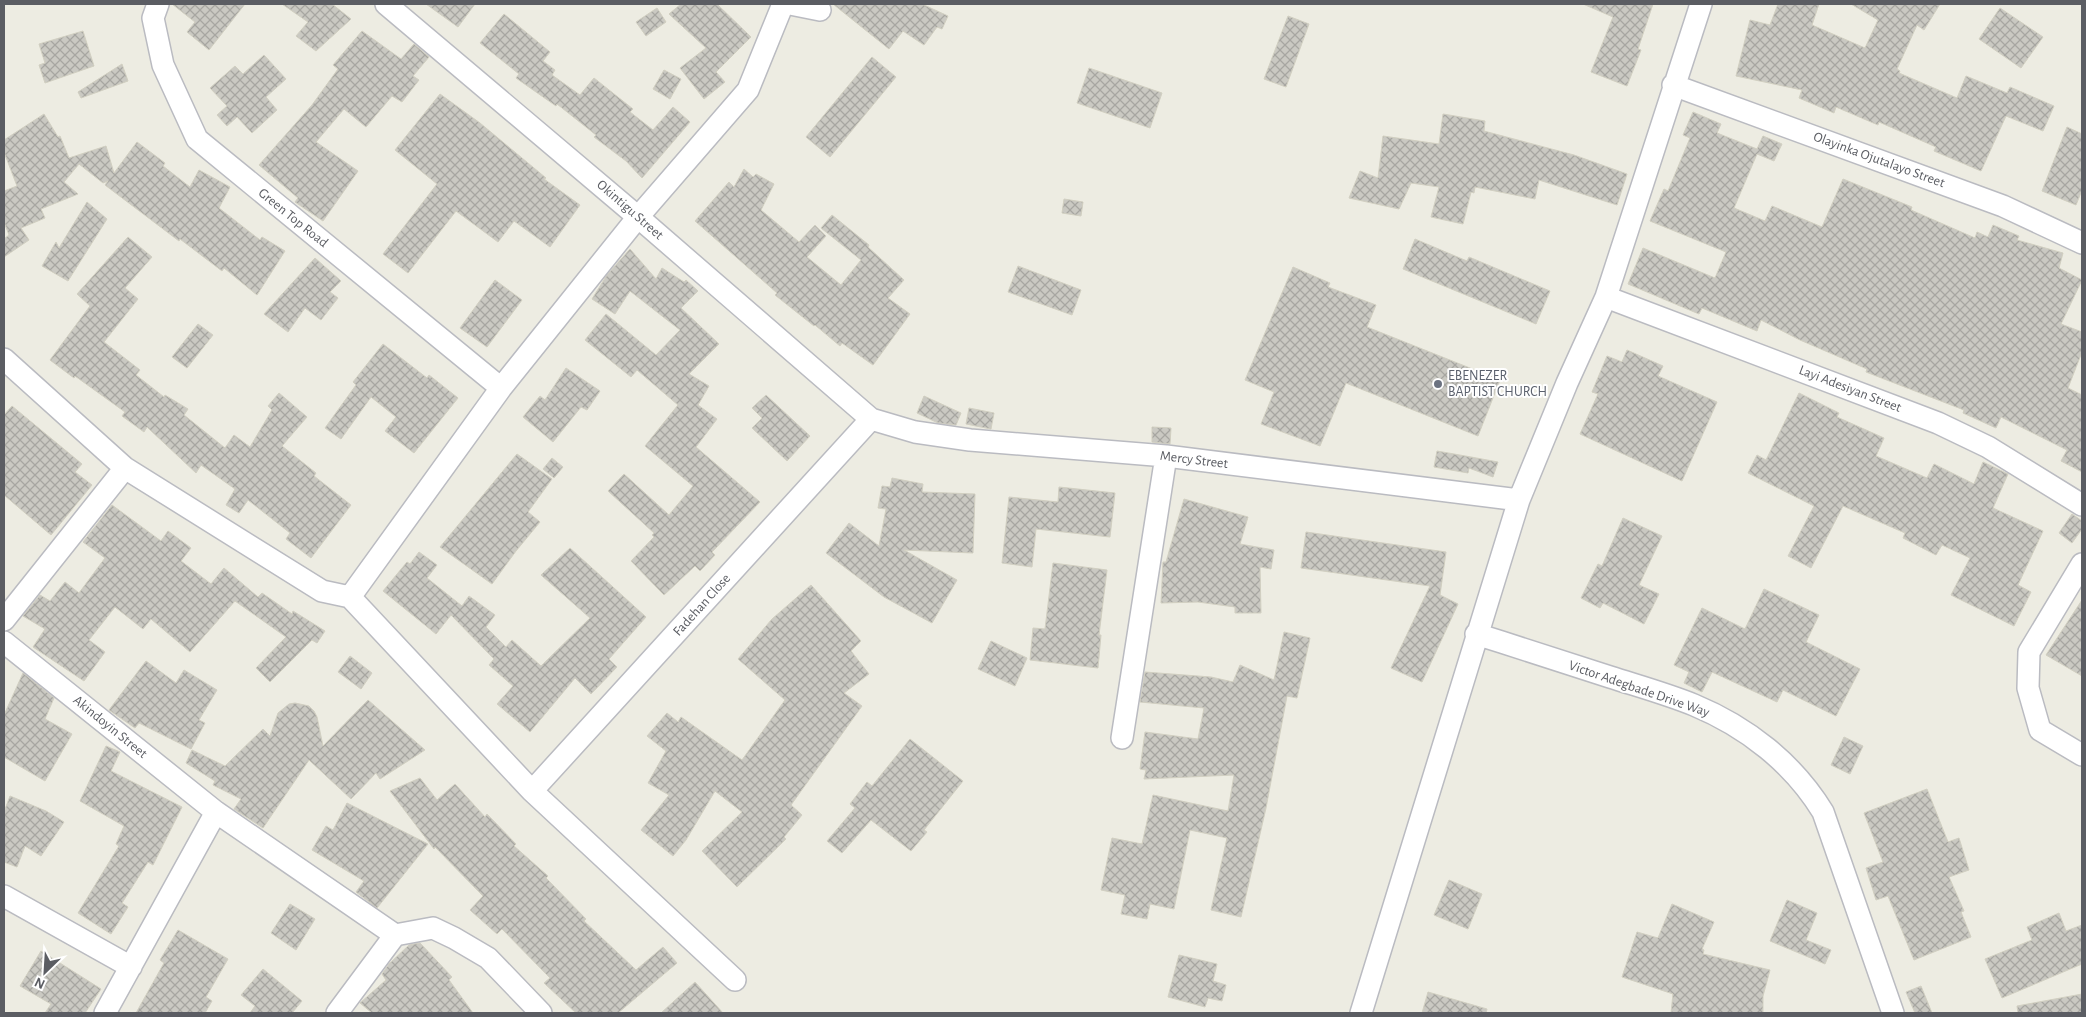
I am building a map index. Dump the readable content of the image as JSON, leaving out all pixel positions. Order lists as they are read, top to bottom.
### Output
{
  "streets": {
    "street": [
      "Olayinka Ojutalayo Street",
      "Okintigu Street",
      "Green Top Road",
      "Layi Adesiyan Street",
      "Mercy Street",
      "Fadehan Close",
      "Victor Adegbade Drive Way",
      "Akindoyin Street"
    ]
  },
  "crossings": [
    ["Okintigu Street", "Mercy Street"],
    ["Okintigu Street", "Fadehan Close"],
    ["Mercy Street", "Fadehan Close"]
  ],
  "places": ["EBENEZER BAPTIST CHURCH"],
  "north": "bottom left"
}
